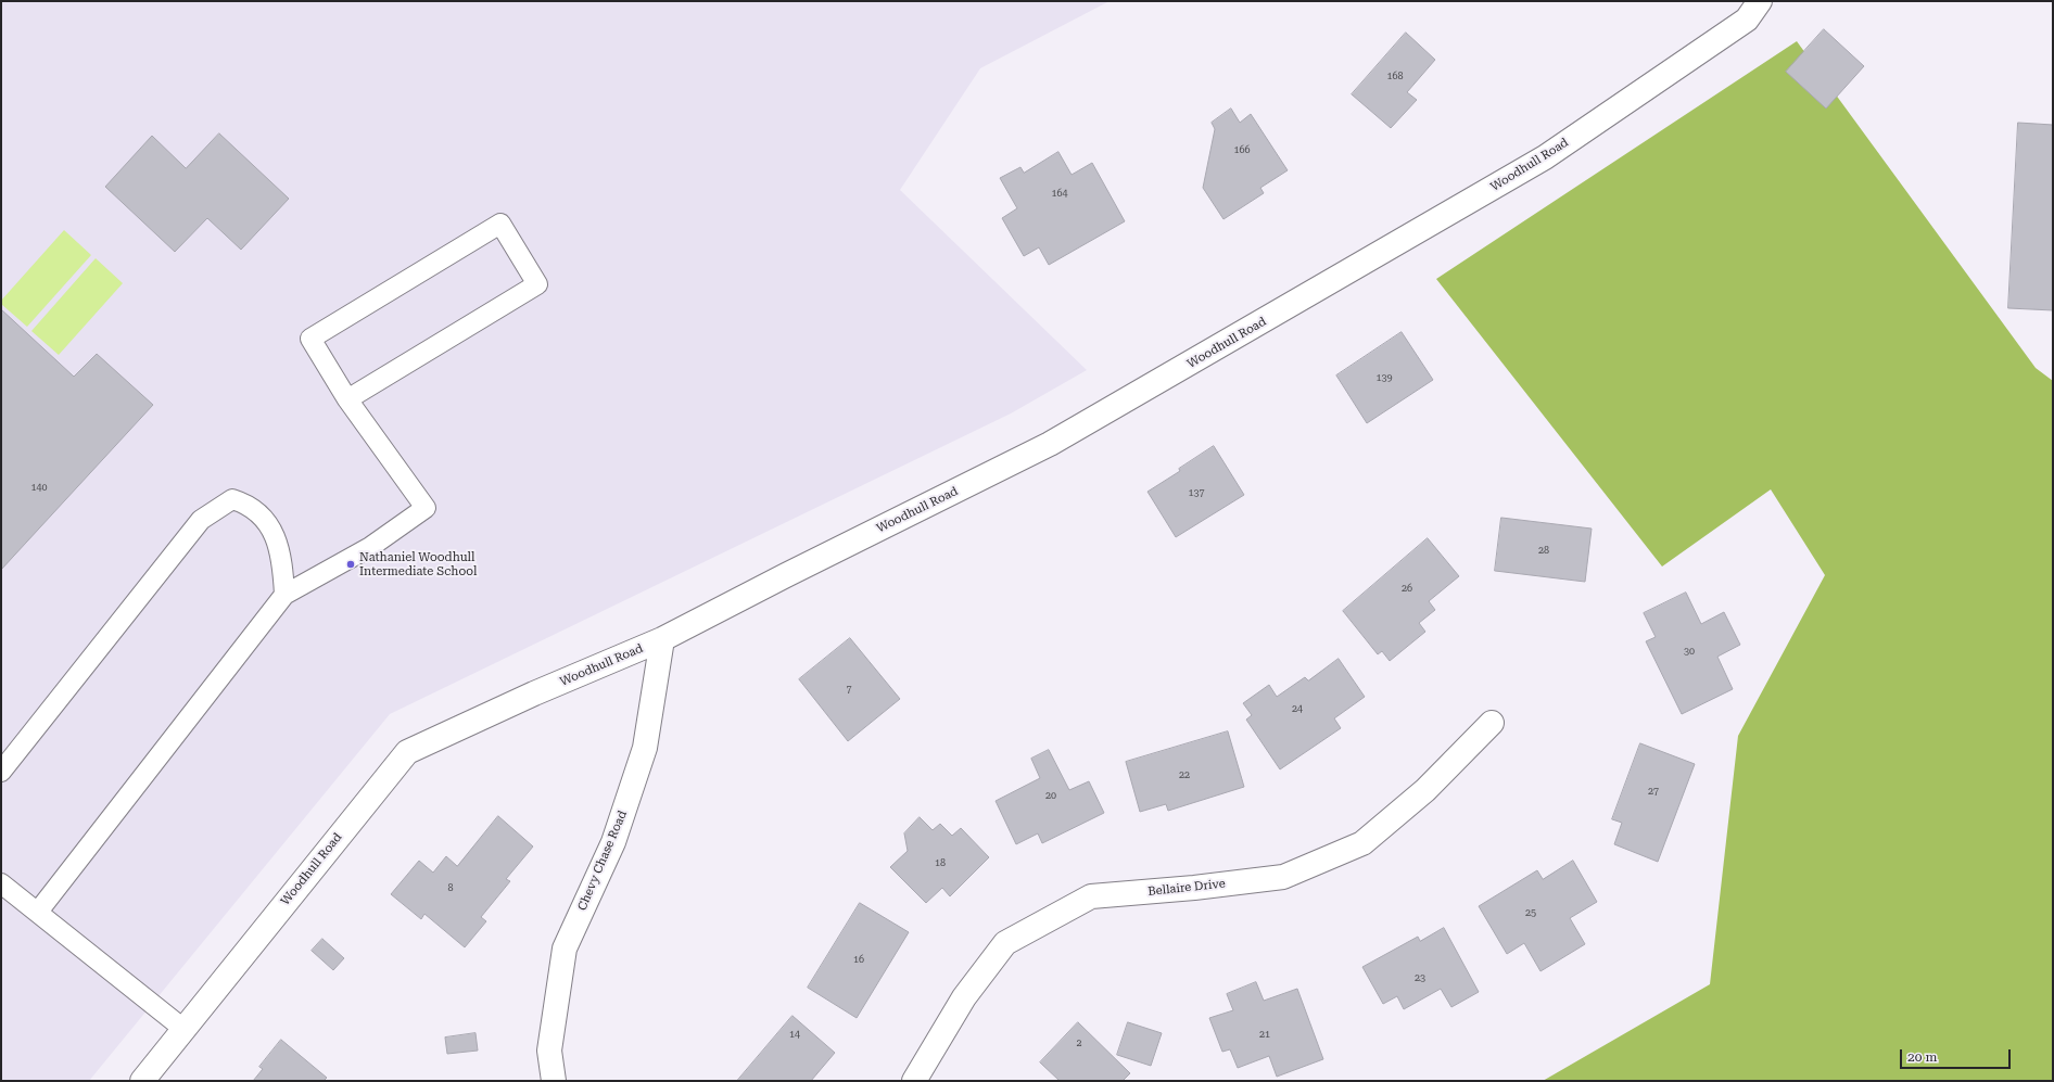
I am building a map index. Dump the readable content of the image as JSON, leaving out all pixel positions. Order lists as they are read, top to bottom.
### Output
{
  "streets": {
    "street": ["Woodhull Road", "Chevy Chase Road", "Bellaire Drive"]
  },
  "crossings": [
    ["Woodhull Road", "Chevy Chase Road"]
  ],
  "places": ["Nathaniel Woodhull Intermediate School"],
  "house_numbers": [
    "168",
    "166",
    "164",
    "139",
    "140",
    "137",
    "28",
    "26",
    "30",
    "7",
    "24",
    "22",
    "27",
    "20",
    "18",
    "8",
    "25",
    "16",
    "23",
    "14",
    "21",
    "2"
  ],
  "scale_bar": "20 m"
}
